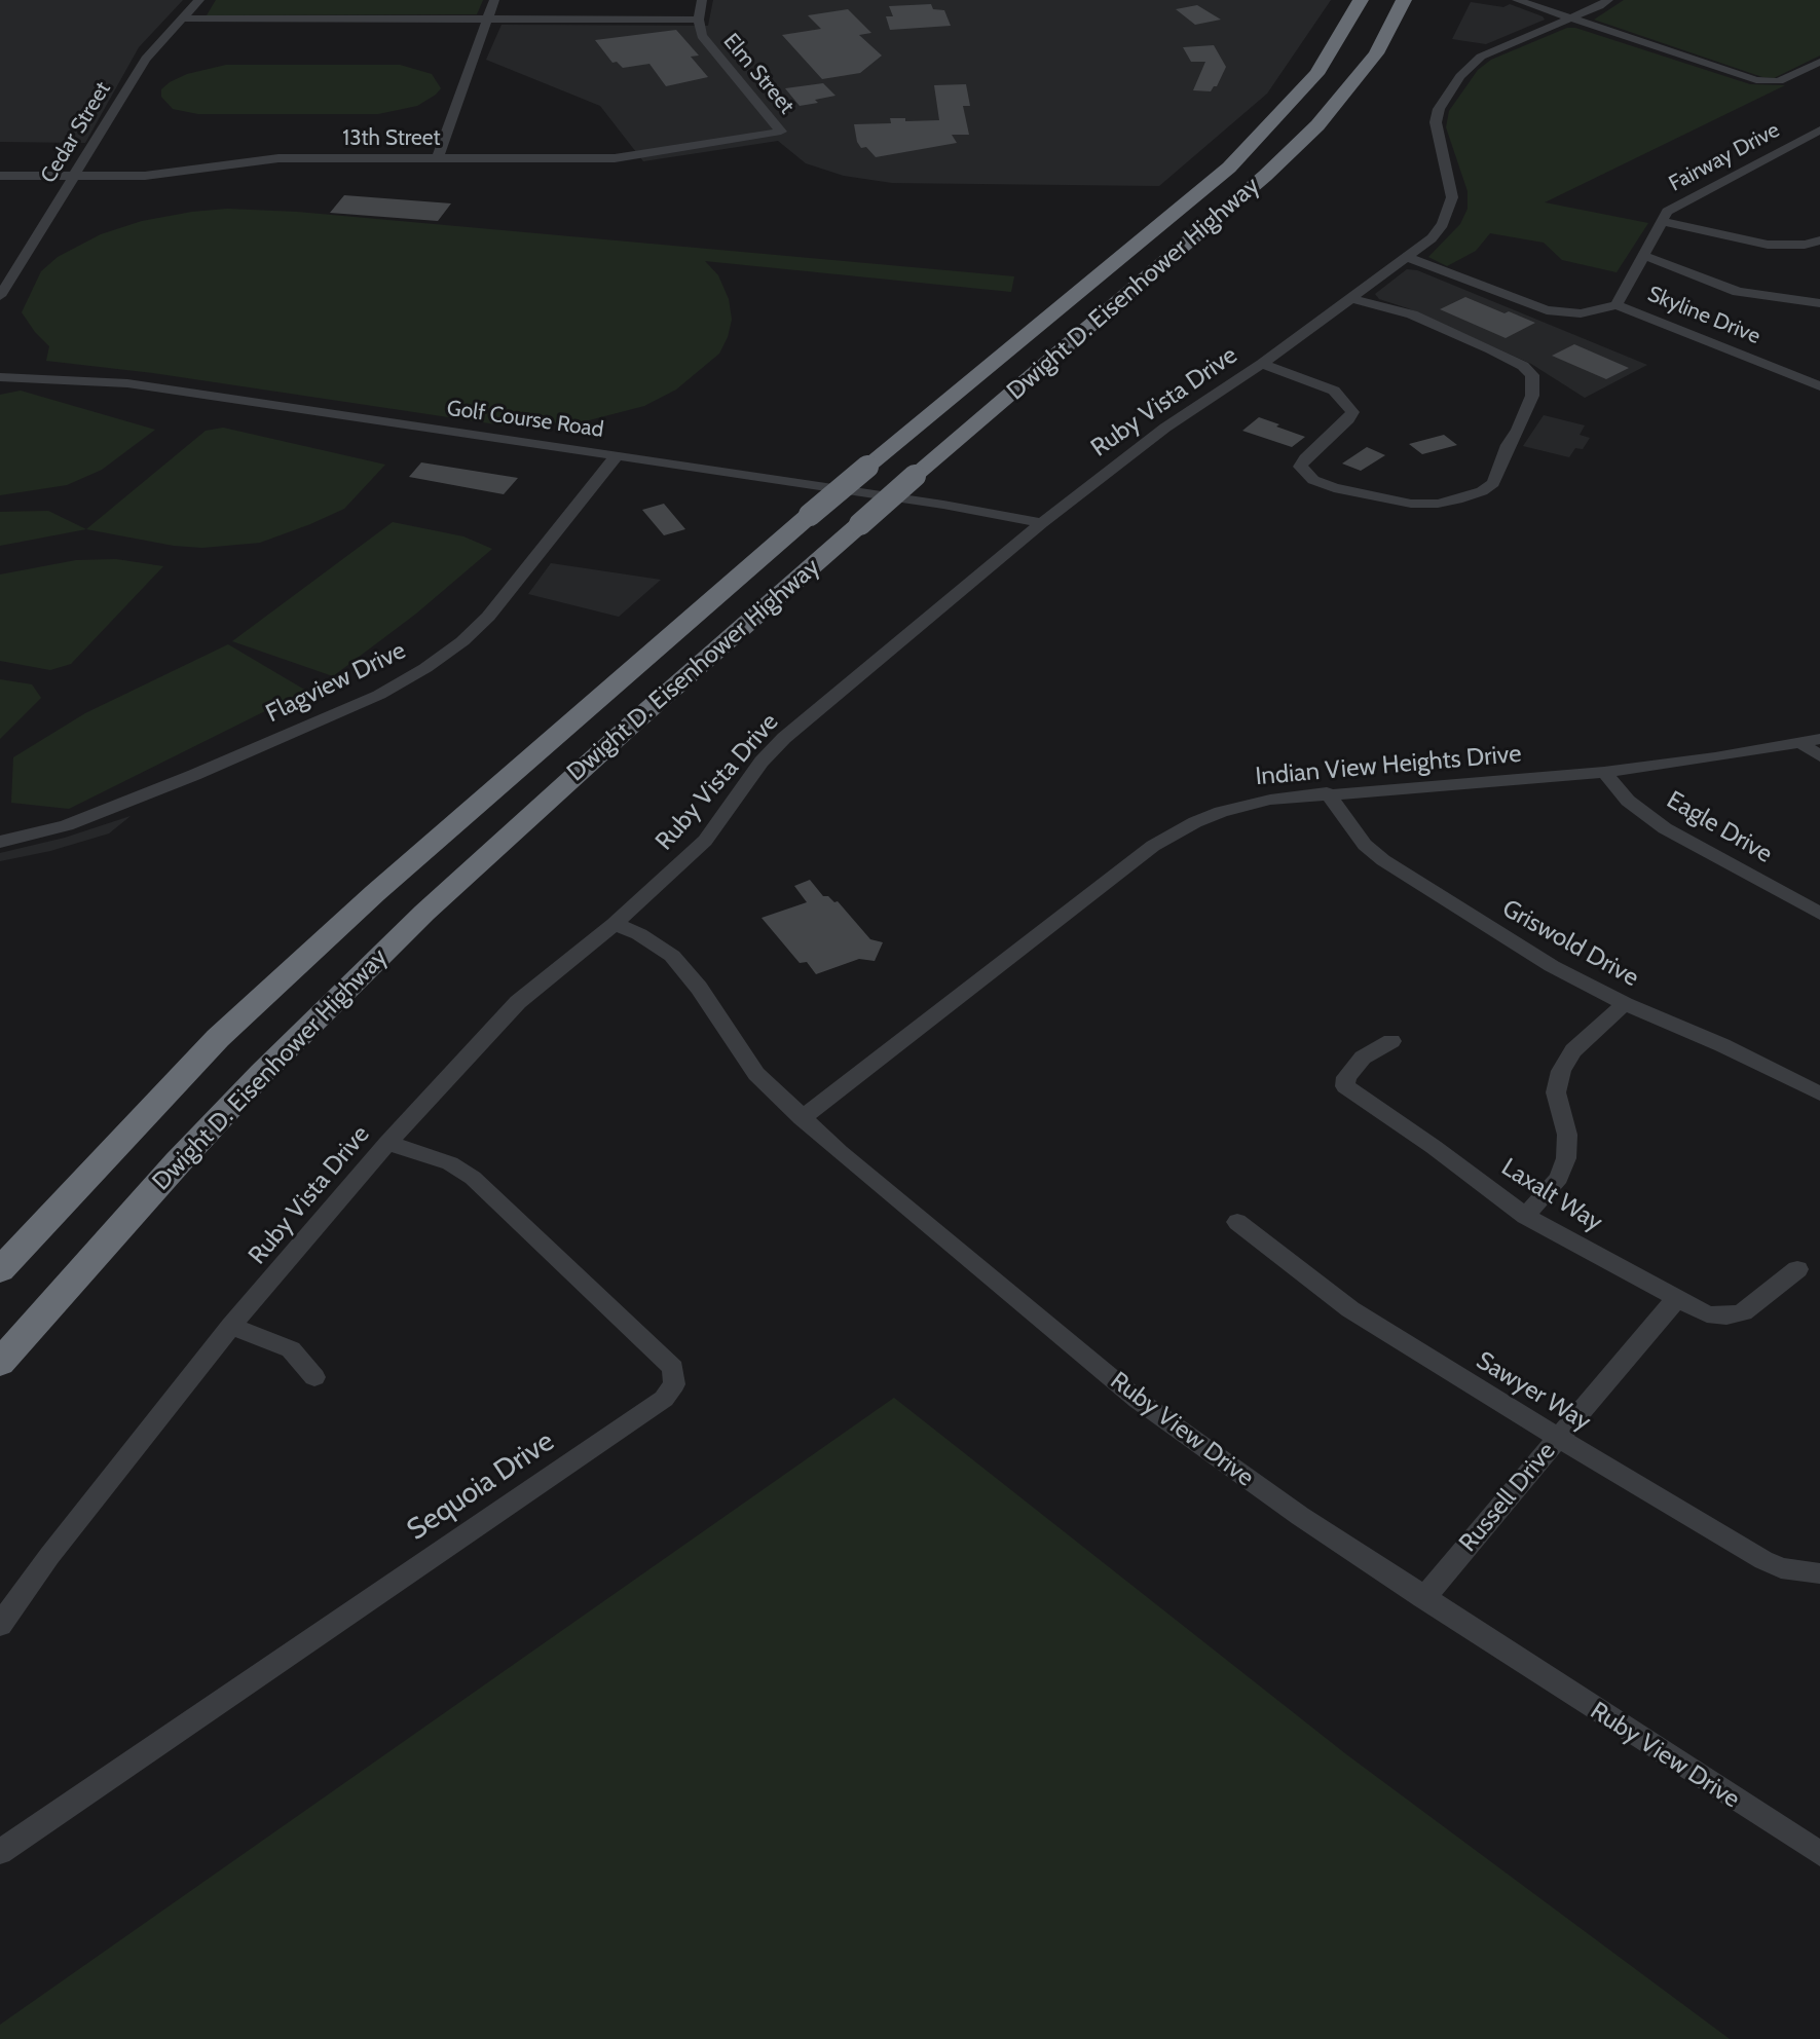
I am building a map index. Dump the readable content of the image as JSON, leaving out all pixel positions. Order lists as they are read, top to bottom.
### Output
{
  "streets": {
    "highway": ["Dwight D. Eisenhower Highway"],
    "street": [
      "Elm Street",
      "Cedar Street",
      "13th Street",
      "Fairway Drive",
      "Skyline Drive",
      "Ruby Vista Drive",
      "Golf Course Road",
      "Flagview Drive",
      "Indian View Heights Drive",
      "Eagle Drive",
      "Griswold Drive",
      "Laxalt Way",
      "Sawyer Way",
      "Ruby View Drive",
      "Sequoia Drive",
      "Russell Drive"
    ]
  },
  "crossings": [
    ["Elm Street", "13th Street"],
    ["Cedar Street", "13th Street"],
    ["Fairway Drive", "Skyline Drive"],
    ["Skyline Drive", "Ruby Vista Drive"],
    ["Ruby Vista Drive", "Golf Course Road"],
    ["Ruby Vista Drive", "Ruby View Drive"],
    ["Ruby Vista Drive", "Sequoia Drive"],
    ["Golf Course Road", "Flagview Drive"],
    ["Indian View Heights Drive", "Eagle Drive"],
    ["Indian View Heights Drive", "Griswold Drive"],
    ["Indian View Heights Drive", "Ruby View Drive"],
    ["Laxalt Way", "Russell Drive"],
    ["Sawyer Way", "Russell Drive"],
    ["Ruby View Drive", "Russell Drive"]
  ]
}
